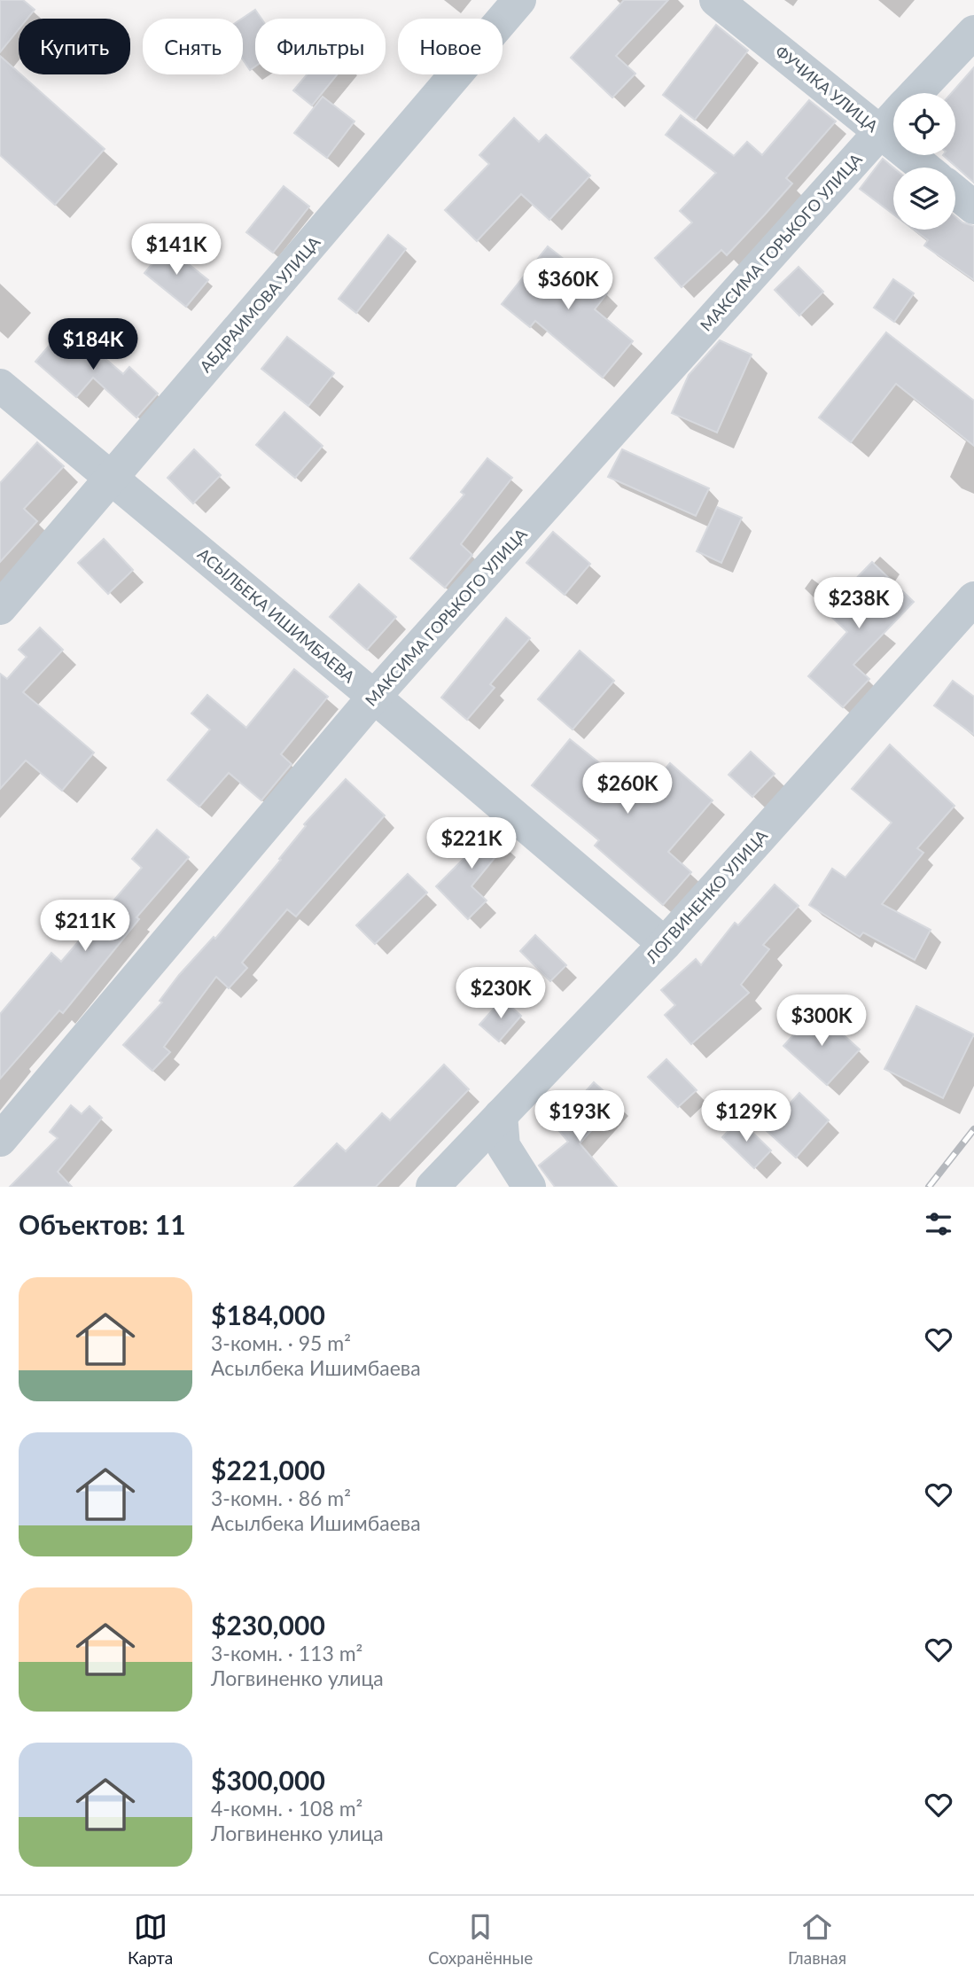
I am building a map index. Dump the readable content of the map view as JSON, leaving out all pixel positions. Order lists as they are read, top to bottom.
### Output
{
  "streets": {
    "street": [
      "ФУЧИКА УЛИЦА",
      "МАКСИМА ГОРЬКОГО УЛИЦА",
      "АБДРАИМОВА УЛИЦА",
      "АСЫЛБЕКА ИШИМБАЕВА",
      "ЛОГВИНЕНКО УЛИЦА"
    ]
  },
  "crossings": [
    ["ФУЧИКА УЛИЦА", "МАКСИМА ГОРЬКОГО УЛИЦА"],
    ["МАКСИМА ГОРЬКОГО УЛИЦА", "АСЫЛБЕКА ИШИМБАЕВА"],
    ["АБДРАИМОВА УЛИЦА", "АСЫЛБЕКА ИШИМБАЕВА"],
    ["АСЫЛБЕКА ИШИМБАЕВА", "ЛОГВИНЕНКО УЛИЦА"]
  ],
  "page": {
    "chip": [
      "Купить",
      "Снять",
      "Фильтры",
      "Новое"
    ],
    "price": [
      "$141K",
      "$360K",
      "$184K",
      "$238K",
      "$260K",
      "$221K",
      "$211K",
      "$230K",
      "$300K",
      "$193K",
      "$129K"
    ],
    "heading": "Объектов: 11",
    "list": [
      {
        "name": "$184,000",
        "note": "3-комн. · 95 m² · Асылбека Ишимбаева"
      },
      {
        "name": "$221,000",
        "note": "3-комн. · 86 m² · Асылбека Ишимбаева"
      },
      {
        "name": "$230,000",
        "note": "3-комн. · 113 m² · Логвиненко улица"
      },
      {
        "name": "$300,000",
        "note": "4-комн. · 108 m² · Логвиненко улица"
      }
    ],
    "tabs": ["Карта", "Сохранённые", "Главная"]
  }
}
